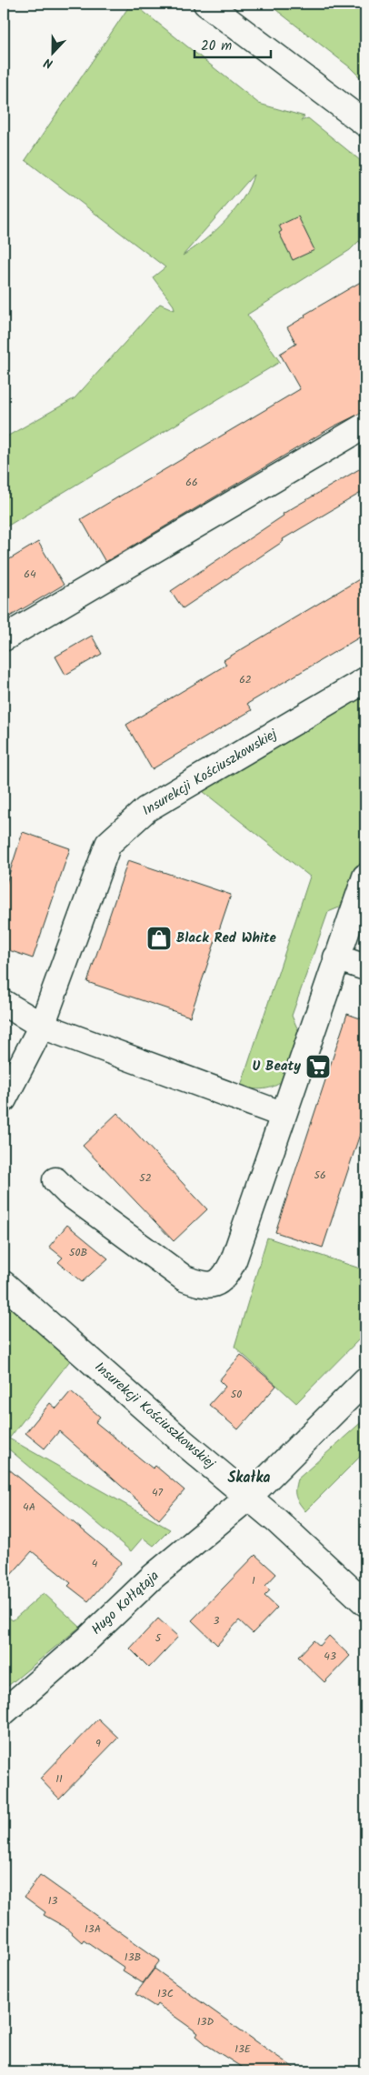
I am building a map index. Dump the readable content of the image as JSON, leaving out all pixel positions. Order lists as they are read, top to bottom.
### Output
{
  "streets": {
    "street": ["Insurekcji Kościuszkowskiej", "Hugo Kołłątaja"]
  },
  "crossings": [
    ["Insurekcji Kościuszkowskiej", "Hugo Kołłątaja"]
  ],
  "districts": ["Skałka"],
  "places": {
    "shop": ["Black Red White"],
    "supermarket": ["U Beaty"]
  },
  "house_numbers": [
    "66",
    "64",
    "62",
    "56",
    "52",
    "50B",
    "50",
    "47",
    "4A",
    "4",
    "1",
    "3",
    "5",
    "43",
    "9",
    "11",
    "13",
    "13A",
    "13B",
    "13C",
    "13D",
    "13E"
  ],
  "scale_bar": "20 m",
  "north": "bottom"
}
